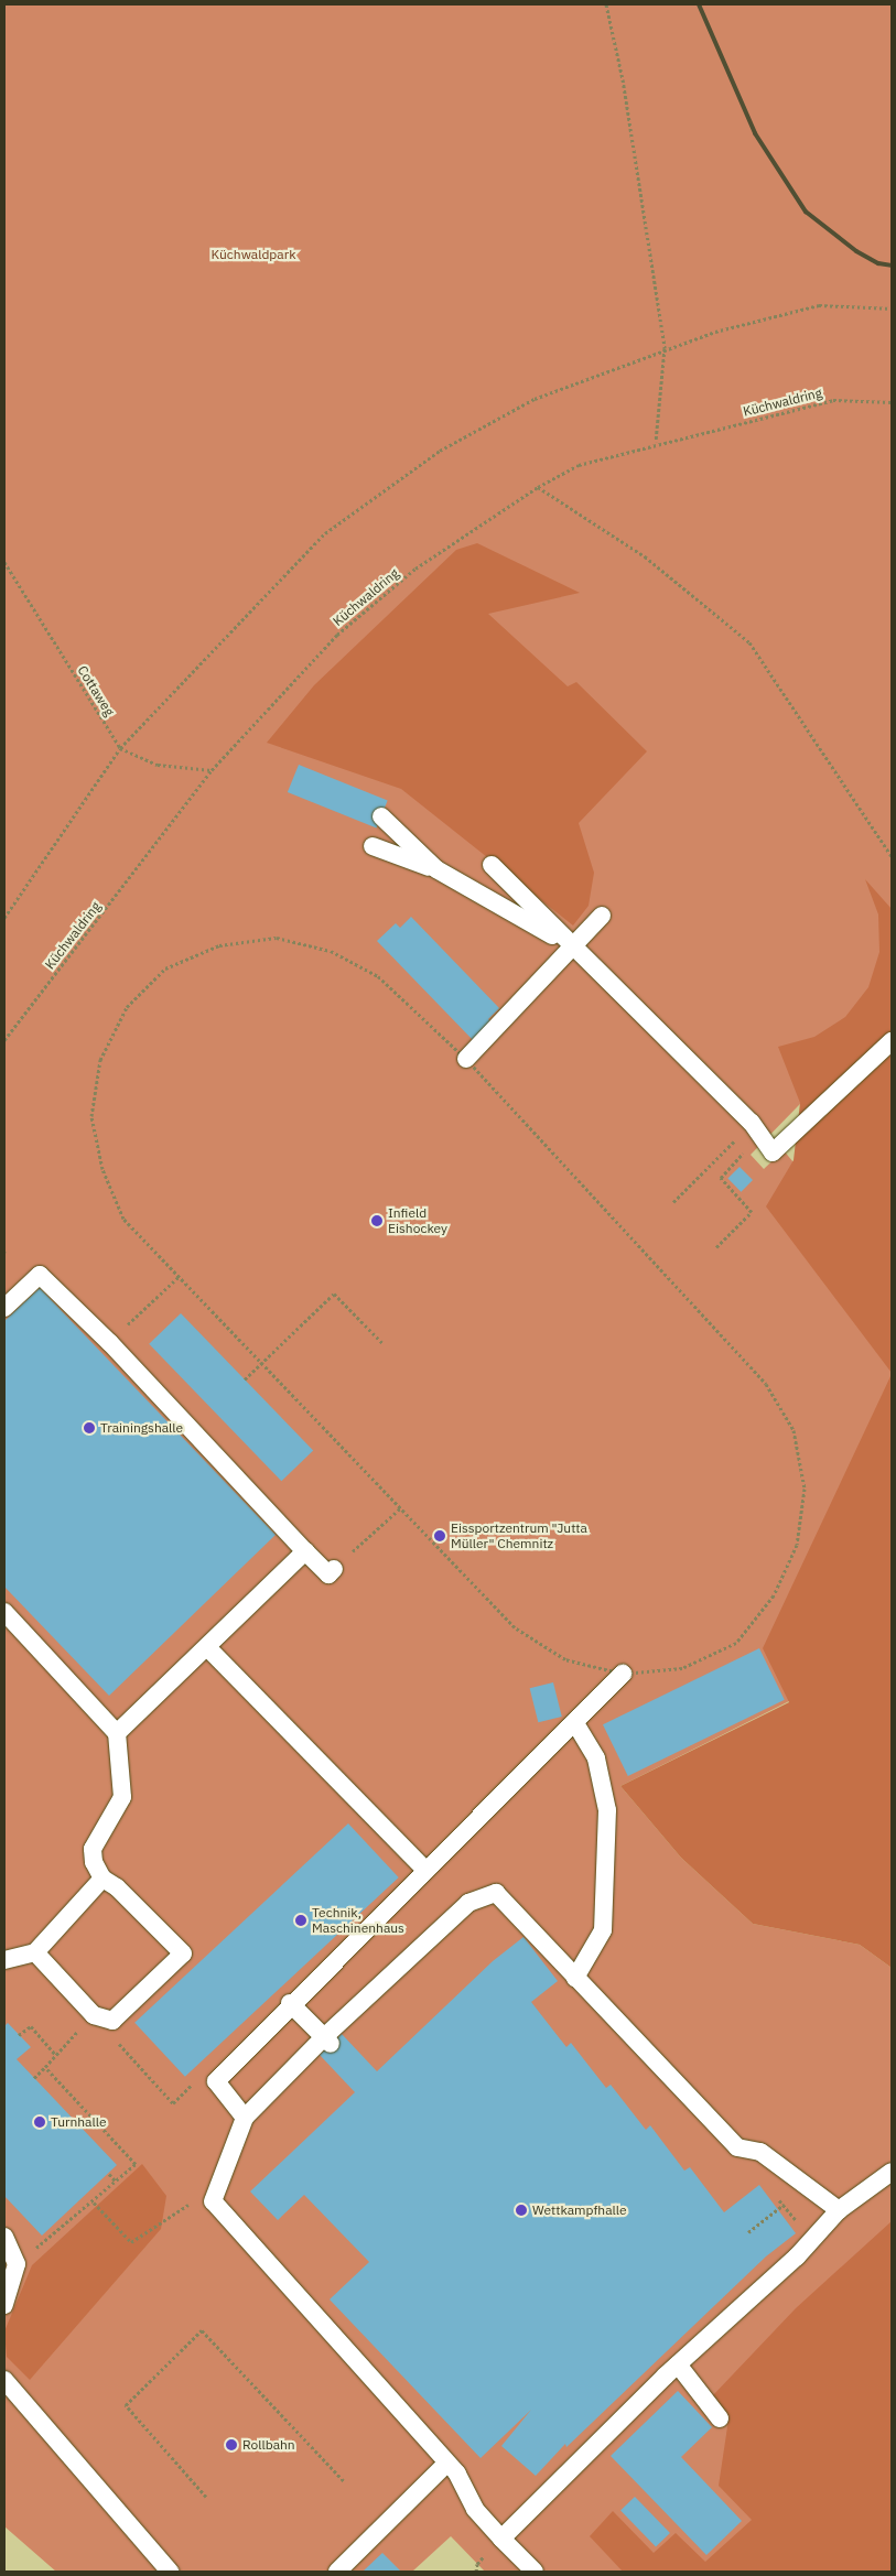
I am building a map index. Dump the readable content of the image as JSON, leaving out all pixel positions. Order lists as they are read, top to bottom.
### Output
{
  "streets": {
    "path": ["Küchwaldring", "Cottaweg"]
  },
  "parks": ["Küchwaldpark"],
  "places": [
    "Infield Eishockey",
    "Trainingshalle",
    "Eissportzentrum \"Jutta Müller\" Chemnitz",
    "Technik, Maschinenhaus",
    "Turnhalle",
    "Wettkampfhalle",
    "Rollbahn"
  ]
}
